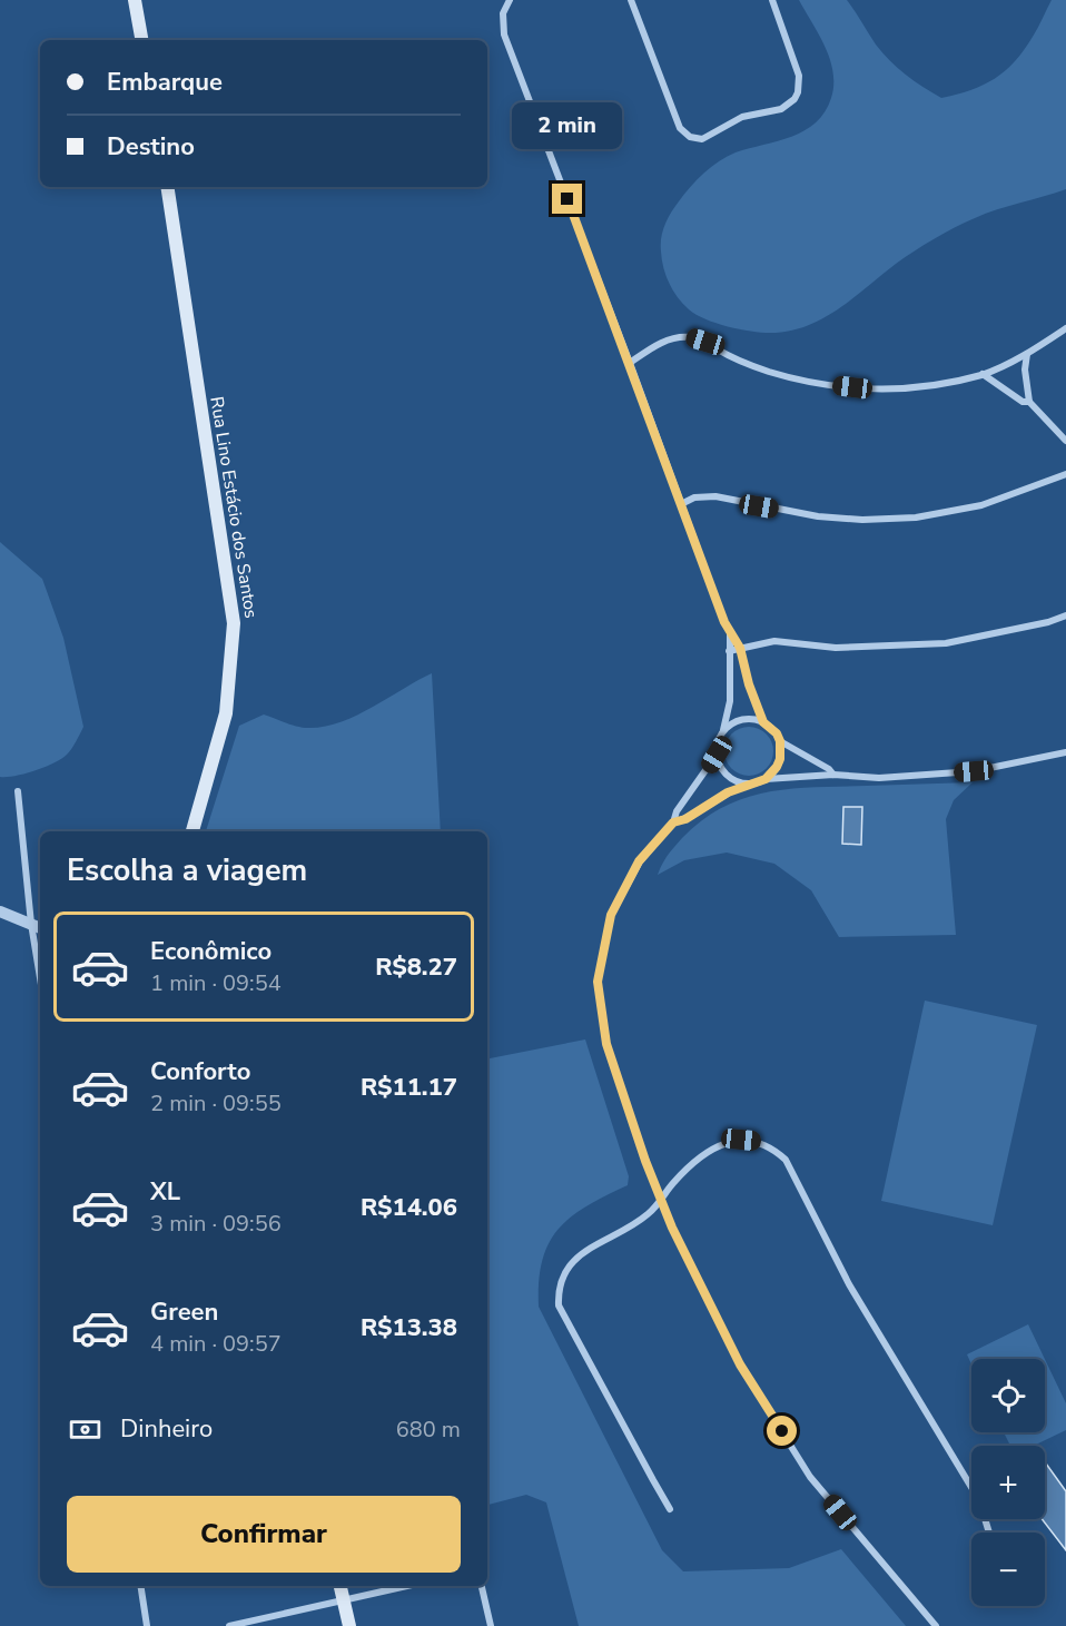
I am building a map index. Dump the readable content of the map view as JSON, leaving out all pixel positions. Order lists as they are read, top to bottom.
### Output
{
  "streets": {
    "main road": ["Rua Lino Estácio dos Santos"]
  },
  "page": {
    "banner": ["Embarque", "Destino"],
    "bubble": "2 min",
    "heading": "Escolha a viagem",
    "list": [
      {
        "name": "Econômico",
        "note": "1 min · 09:54",
        "value": "R$8.27"
      },
      {
        "name": "Conforto",
        "note": "2 min · 09:55",
        "value": "R$11.17"
      },
      {
        "name": "XL",
        "note": "3 min · 09:56",
        "value": "R$14.06"
      },
      {
        "name": "Green",
        "note": "4 min · 09:57",
        "value": "R$13.38"
      }
    ],
    "map_buttons": ["+", "−"],
    "pay": ["Dinheiro", "680 m"],
    "buttons": "Confirmar"
  }
}
